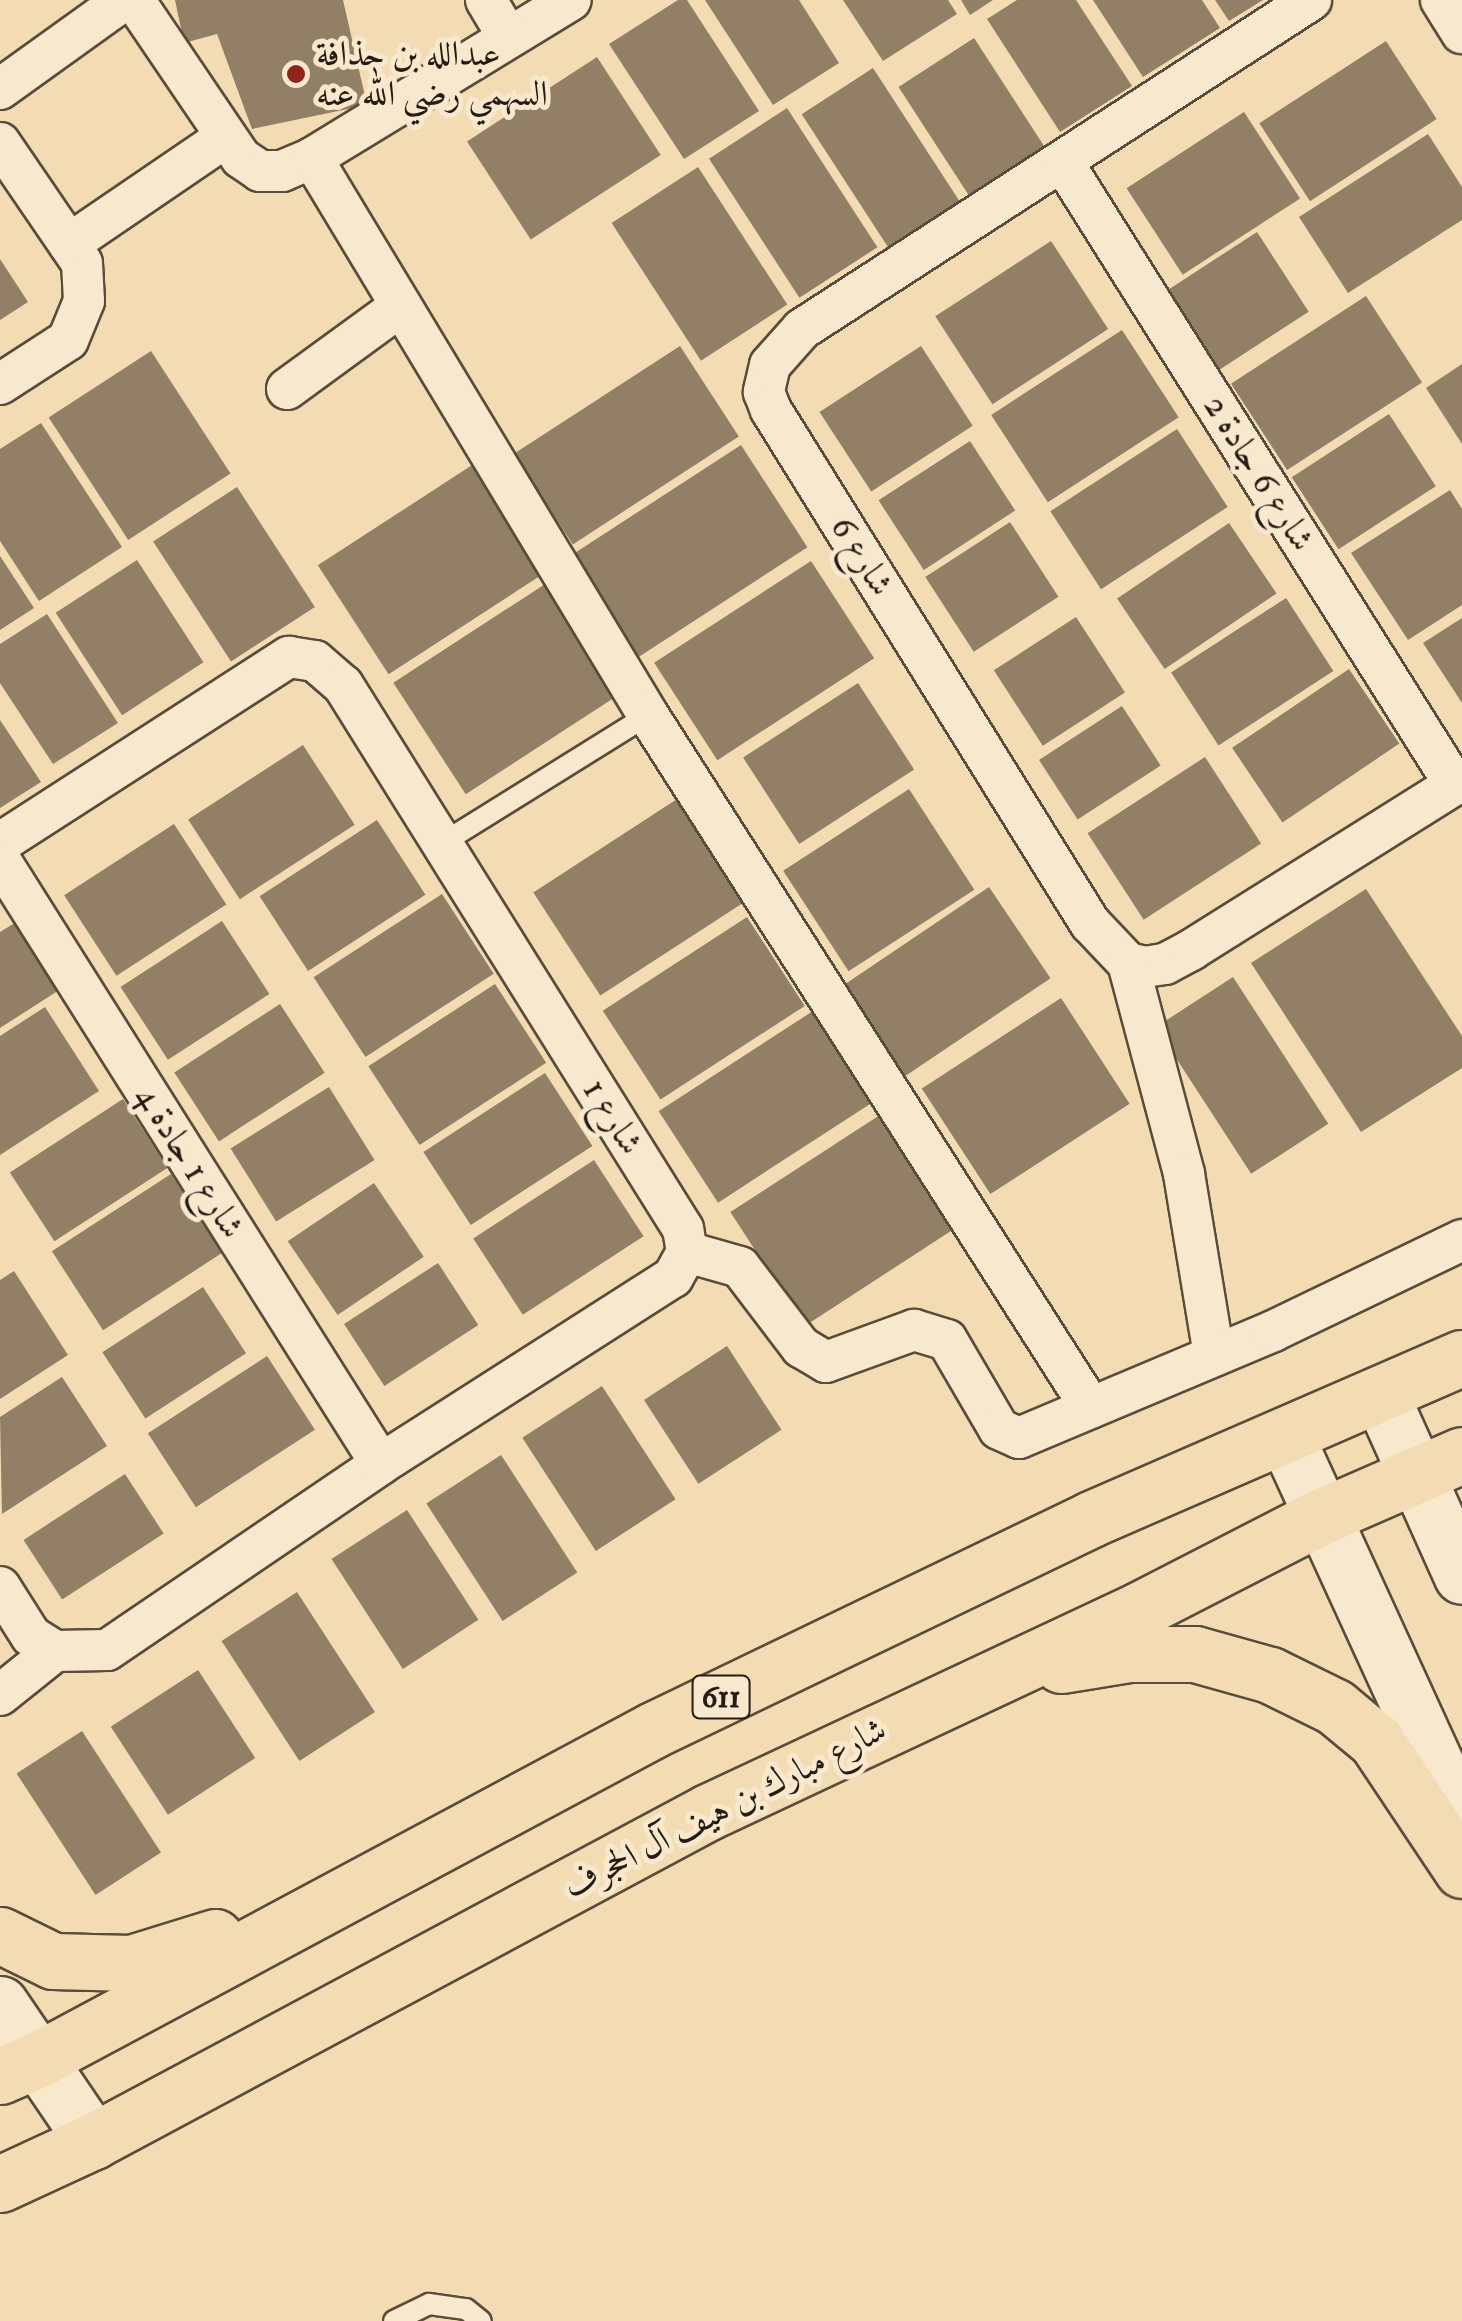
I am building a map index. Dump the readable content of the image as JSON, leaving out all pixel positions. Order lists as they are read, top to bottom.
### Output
{
  "streets": {
    "main road": ["611", "شارع مبارك بن هيف آل الحجرف"],
    "street": [
      "شارع 6 جادة 2",
      "شارع 6",
      "شارع 1",
      "شارع 1 جادة 4"
    ]
  },
  "crossings": [
    ["شارع 6 جادة 2", "شارع 6"]
  ],
  "places": ["عبدالله بن حذافة السهمي رضي الله عنه"]
}
